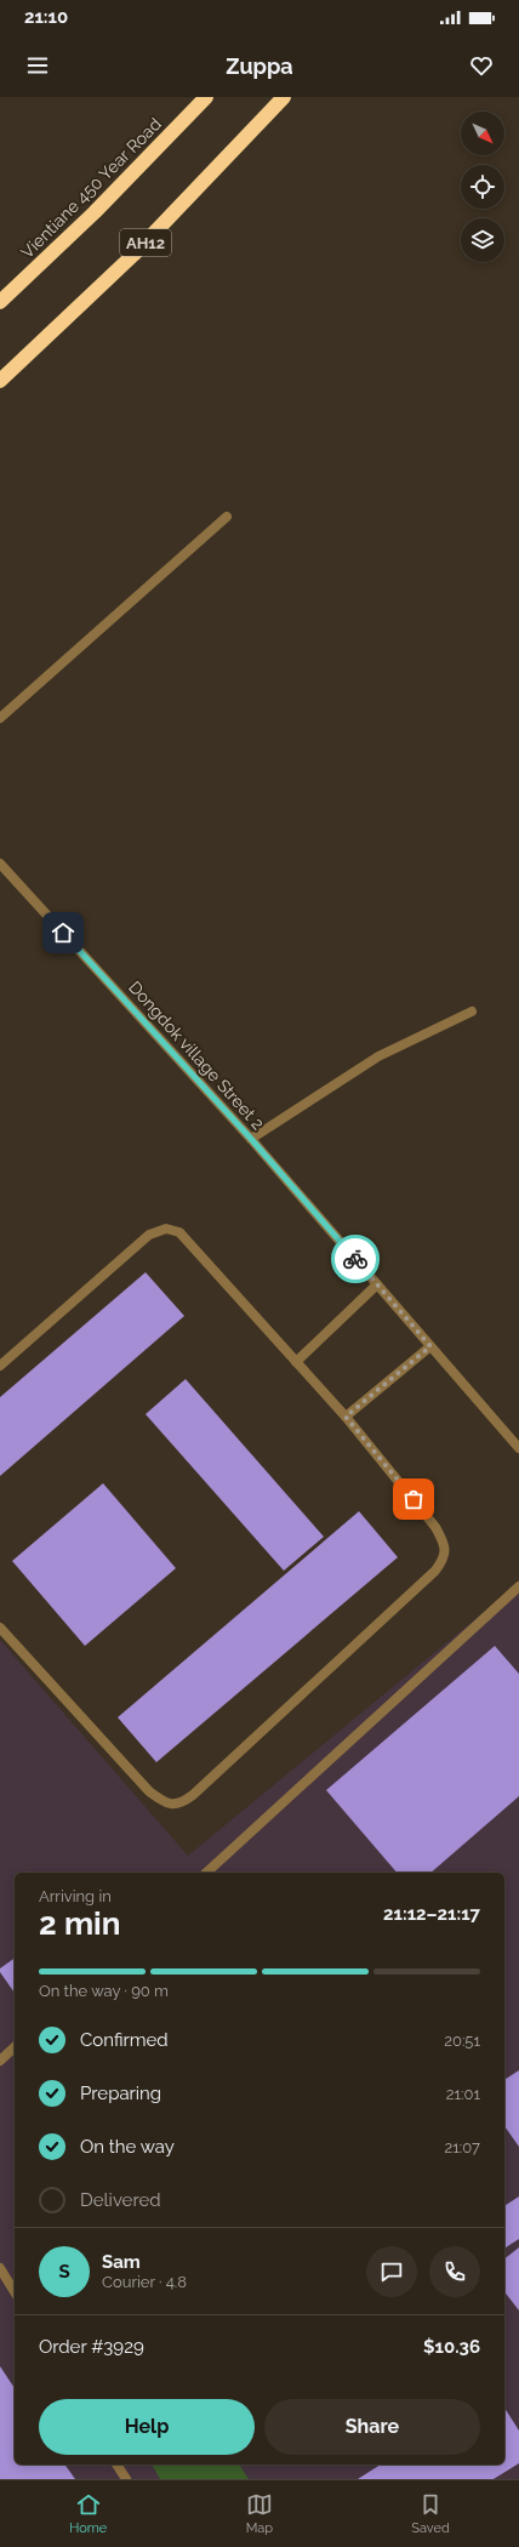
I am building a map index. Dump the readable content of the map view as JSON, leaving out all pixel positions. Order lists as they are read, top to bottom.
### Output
{
  "streets": {
    "highway": ["Vientiane 450 Year Road", "AH12"],
    "street": ["Dongdok village Street 2"]
  },
  "north": "bottom right",
  "page": {
    "status": "21:10",
    "header": "Zuppa",
    "heading": ["2 min", "Arriving in", "21:12–21:17"],
    "panel": [
      "Sam",
      "Courier · 4.8",
      "Order #3929",
      "$10.36"
    ],
    "bar": "On the way · 90 m",
    "list": [
      ["Confirmed", "20:51"],
      ["Preparing", "21:01"],
      ["On the way", "21:07"],
      "Delivered"
    ],
    "round": "S",
    "buttons": ["Help", "Share"],
    "tabs": ["Home", "Map", "Saved"]
  }
}
